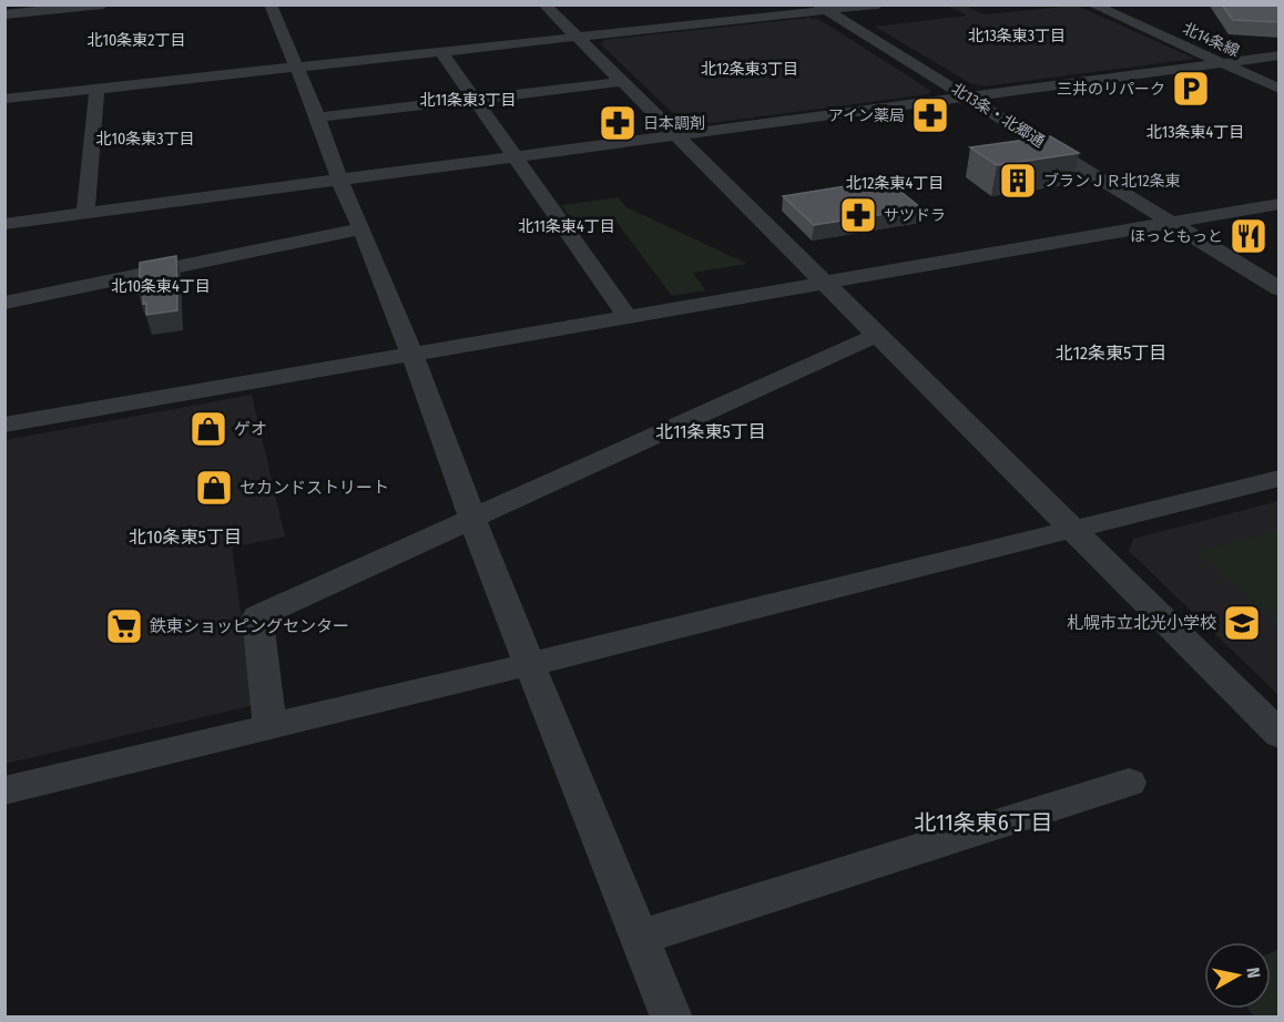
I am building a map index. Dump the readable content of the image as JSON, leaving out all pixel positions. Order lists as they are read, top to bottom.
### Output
{
  "streets": {
    "street": ["北14条線", "北13条・北郷通"]
  },
  "districts": [
    "北13条東3丁目",
    "北10条東2丁目",
    "北12条東3丁目",
    "北11条東3丁目",
    "北13条東4丁目",
    "北10条東3丁目",
    "北12条東4丁目",
    "北11条東4丁目",
    "北10条東4丁目",
    "北12条東5丁目",
    "北11条東5丁目",
    "北10条東5丁目",
    "北11条東6丁目"
  ],
  "places": {
    "parking": ["三井のリパーク"],
    "pharmacy": ["アイン薬局", "日本調剤", "サツドラ"],
    "building": ["ブランＪＲ北12条東"],
    "restaurant": ["ほっともっと"],
    "shop": ["ゲオ", "セカンドストリート"],
    "school or university": ["札幌市立北光小学校"],
    "supermarket": ["鉄東ショッピングセンター"]
  },
  "north": "right"
}
